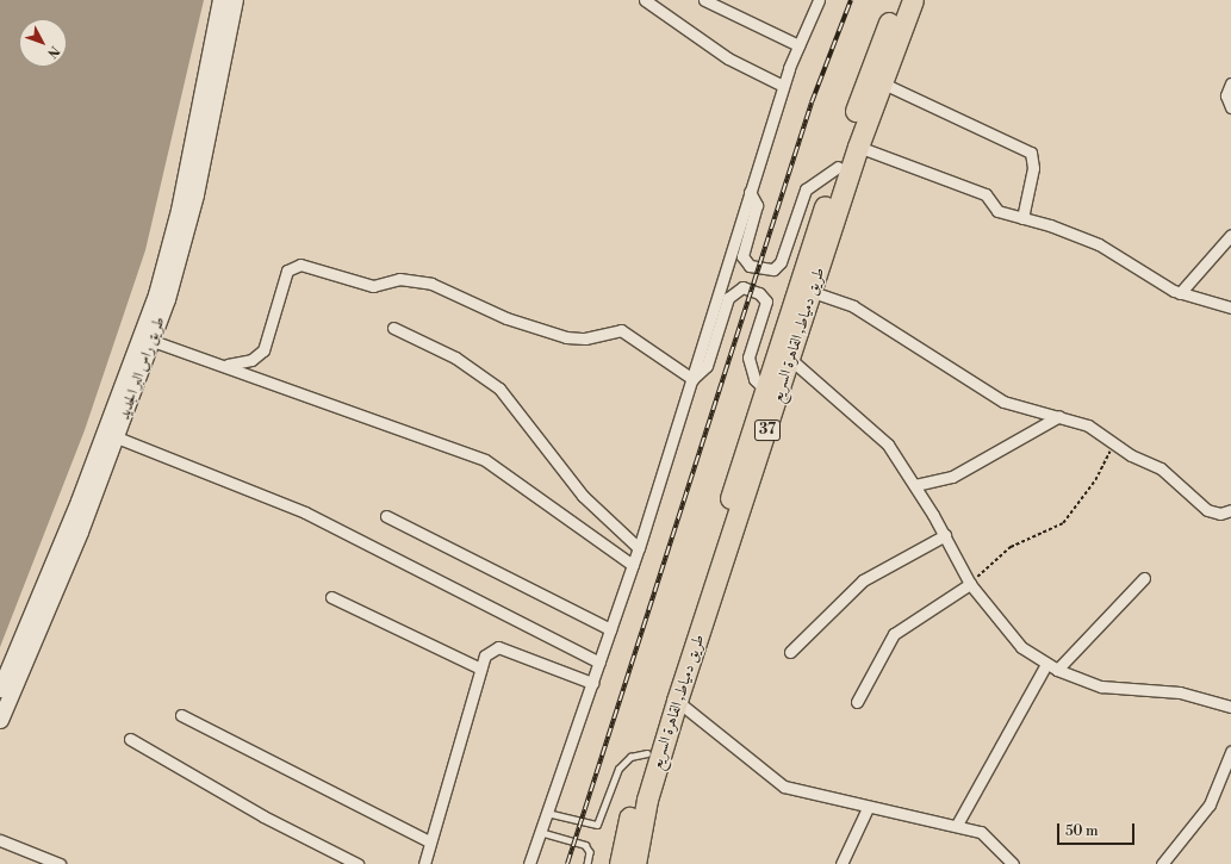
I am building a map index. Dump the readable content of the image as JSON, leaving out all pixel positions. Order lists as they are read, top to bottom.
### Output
{
  "streets": {
    "highway": ["طريق دمياط, القاهرة السريع", "37"],
    "main road": ["طريق راس البر الجديد"]
  },
  "scale_bar": "50 m",
  "north": "bottom right"
}
